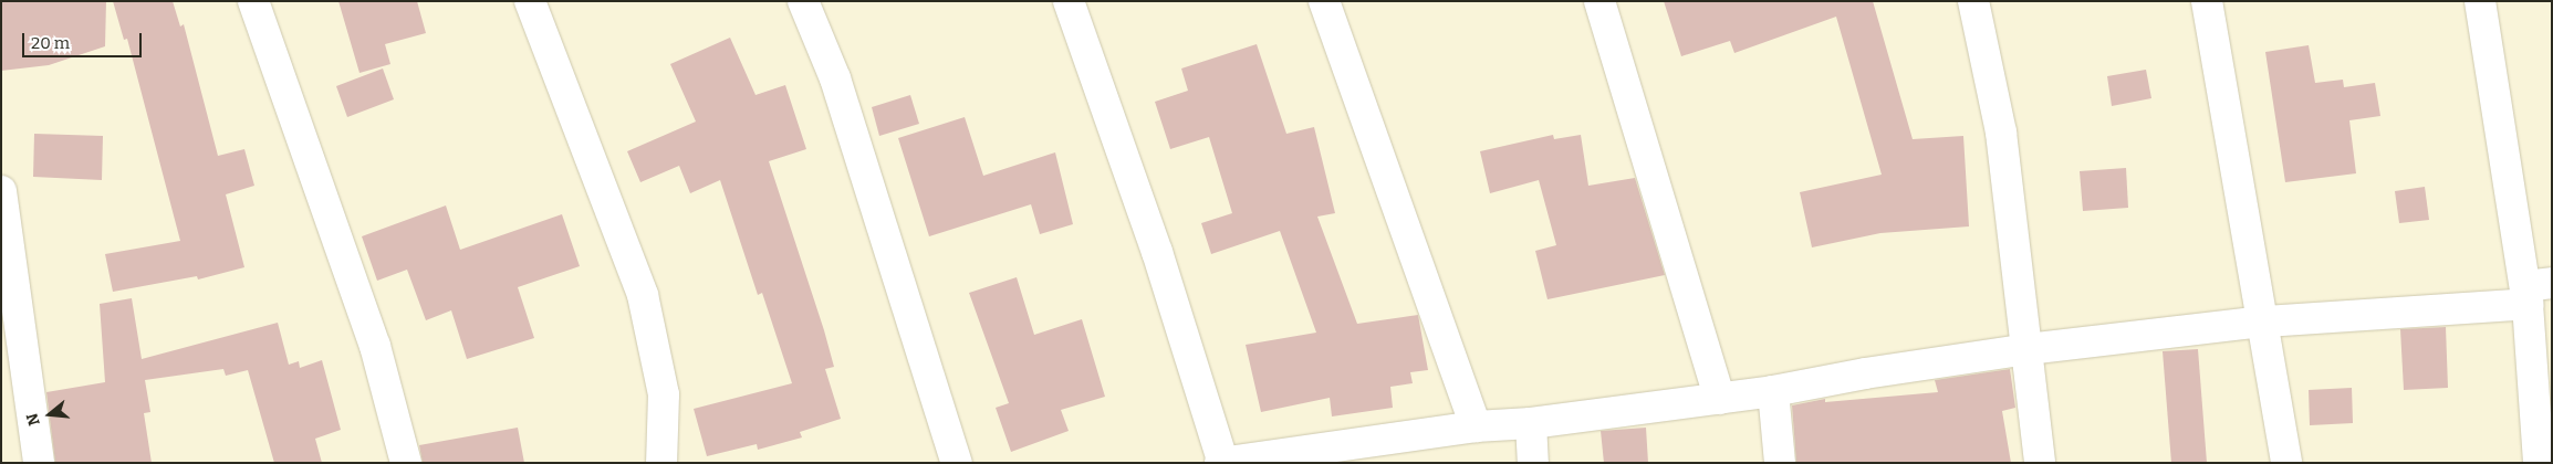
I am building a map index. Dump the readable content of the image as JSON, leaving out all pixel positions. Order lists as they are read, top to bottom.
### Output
{
  "scale_bar": "20 m",
  "north": "left"
}
